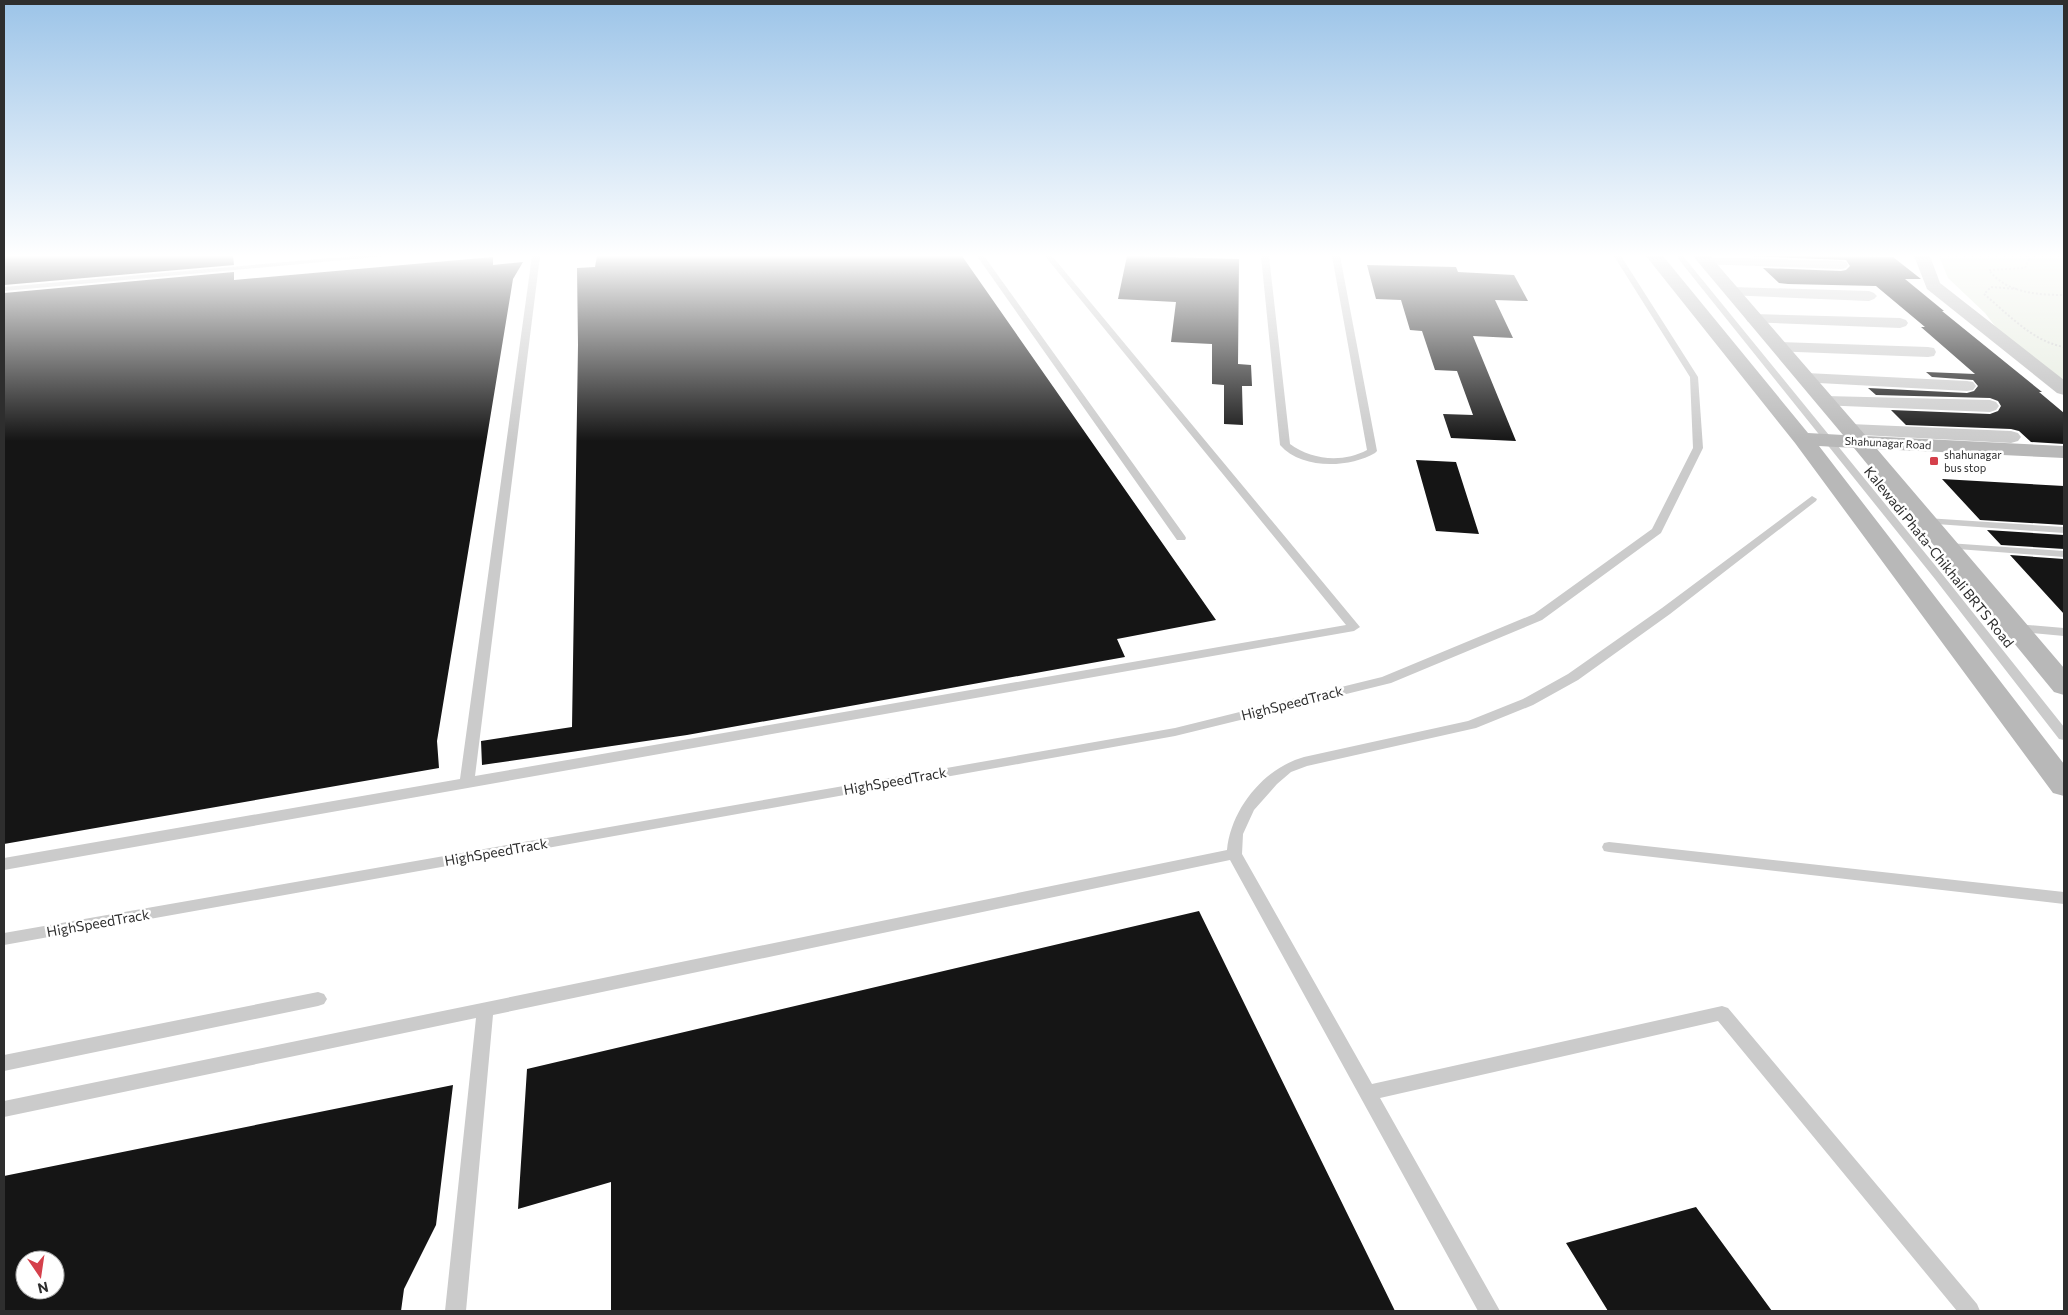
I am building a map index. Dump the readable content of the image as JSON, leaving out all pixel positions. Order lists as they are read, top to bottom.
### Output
{
  "streets": {
    "main road": ["Shahunagar Road"],
    "lane": ["Kalewadi Phata-Chikhali BRTS Road", "HighSpeedTrack"]
  },
  "crossings": [
    ["Shahunagar Road", "Kalewadi Phata-Chikhali BRTS Road"]
  ],
  "places": {
    "transit": ["shahunagar bus stop"]
  },
  "north": "bottom"
}
